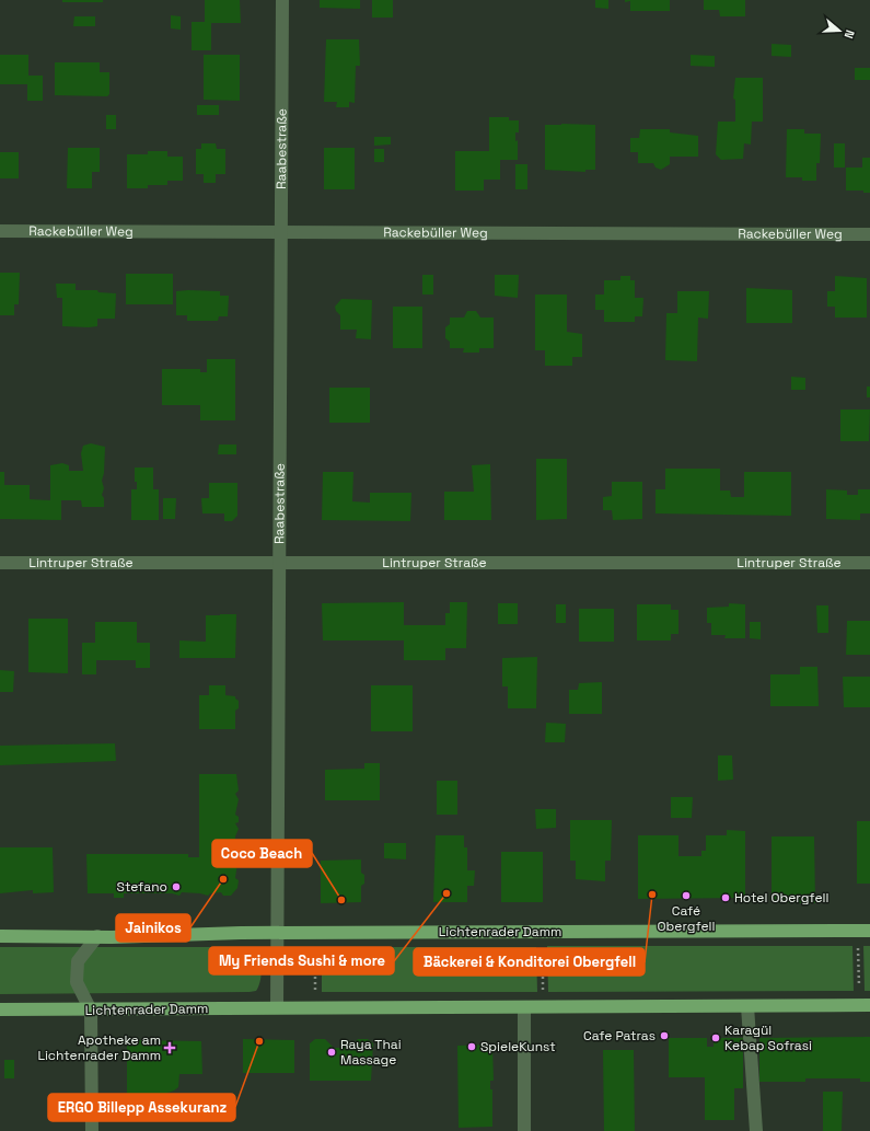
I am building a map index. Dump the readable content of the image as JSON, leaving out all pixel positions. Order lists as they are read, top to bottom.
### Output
{
  "streets": {
    "main road": ["Lichtenrader Damm"],
    "street": ["Raabestraße", "Rackebüller Weg", "Lintruper Straße"]
  },
  "crossings": [
    ["Raabestraße", "Rackebüller Weg"],
    ["Raabestraße", "Lintruper Straße"],
    ["Raabestraße", "Lichtenrader Damm"]
  ],
  "places": {
    "other": [
      "Jainikos",
      "Stefano",
      "My Friends Sushi & more",
      "Bäckerei & Konditorei Obergfell",
      "Café Obergfell",
      "Hotel Obergfell",
      "Coco Beach",
      "Cafe Patras",
      "Karagül Kebap Sofrasi",
      "ERGO Billepp Assekuranz",
      "SpieleKunst",
      "Raya Thai Massage"
    ],
    "health": ["Apotheke am Lichtenrader Damm"]
  },
  "north": "right"
}
